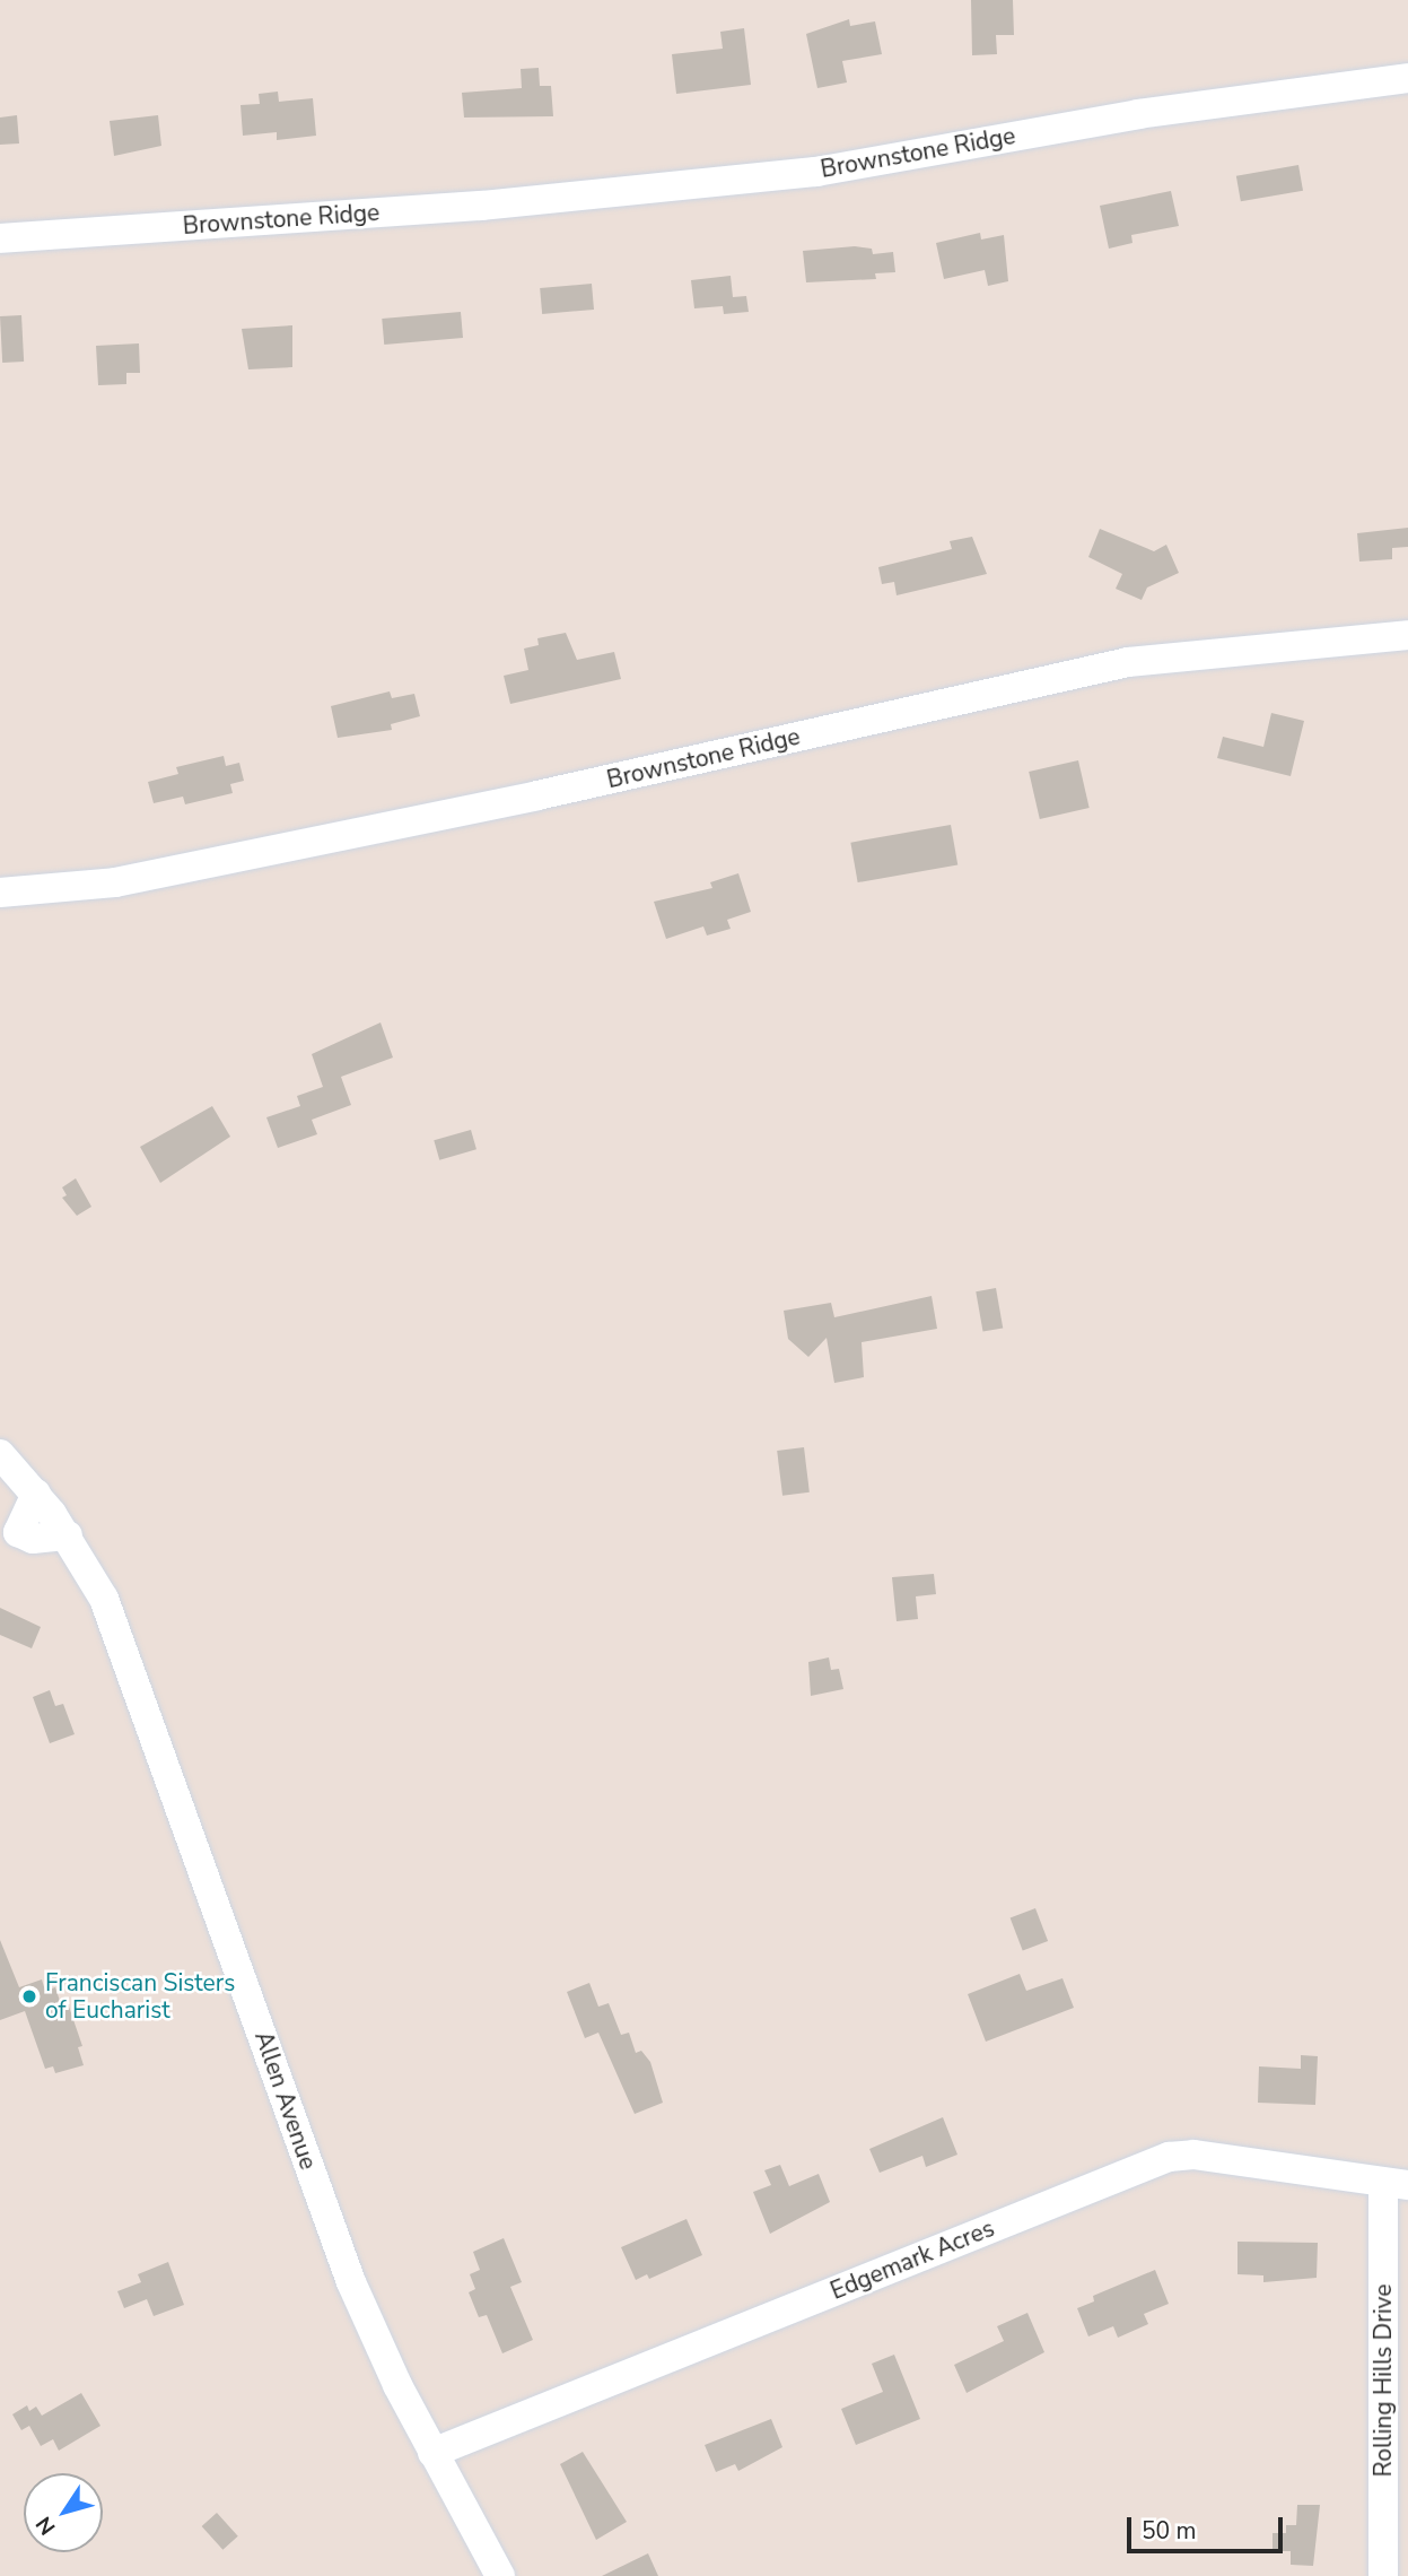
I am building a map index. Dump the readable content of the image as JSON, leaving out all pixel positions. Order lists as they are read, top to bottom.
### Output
{
  "streets": {
    "street": [
      "Brownstone Ridge",
      "Allen Avenue",
      "Edgemark Acres",
      "Rolling Hills Drive"
    ]
  },
  "crossings": [
    ["Allen Avenue", "Edgemark Acres"],
    ["Edgemark Acres", "Rolling Hills Drive"]
  ],
  "places": ["Franciscan Sisters of Eucharist"],
  "scale_bar": "50 m",
  "north": "bottom left"
}
